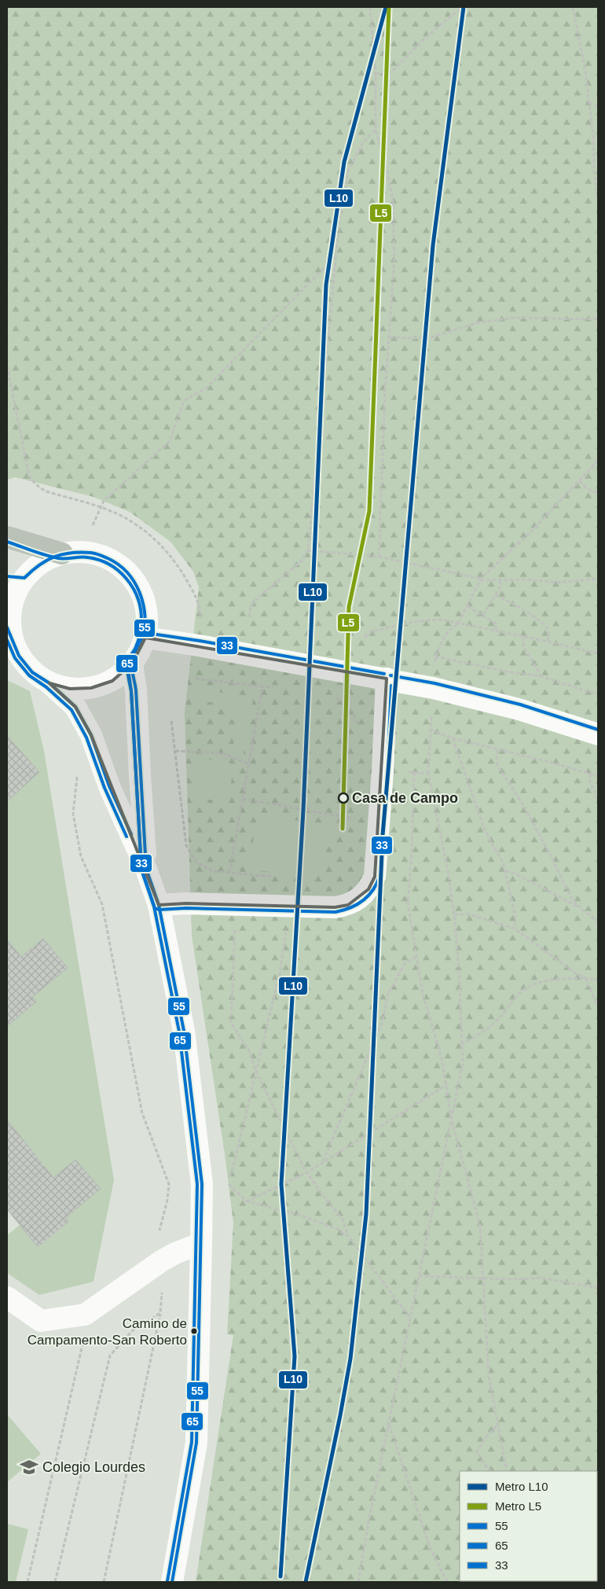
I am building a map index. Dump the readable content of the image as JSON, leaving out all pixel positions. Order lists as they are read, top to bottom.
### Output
{
  "places": {
    "other": ["Casa de Campo", "Camino de Campamento-San Roberto"],
    "school or university": ["Colegio Lourdes"]
  },
  "lines": [
    "metro line L10",
    "metro line L5",
    "transit line 65",
    "transit line 55",
    "transit line 33"
  ],
  "legend": [
    "Metro L10",
    "Metro L5",
    "55",
    "65",
    "33"
  ]
}
